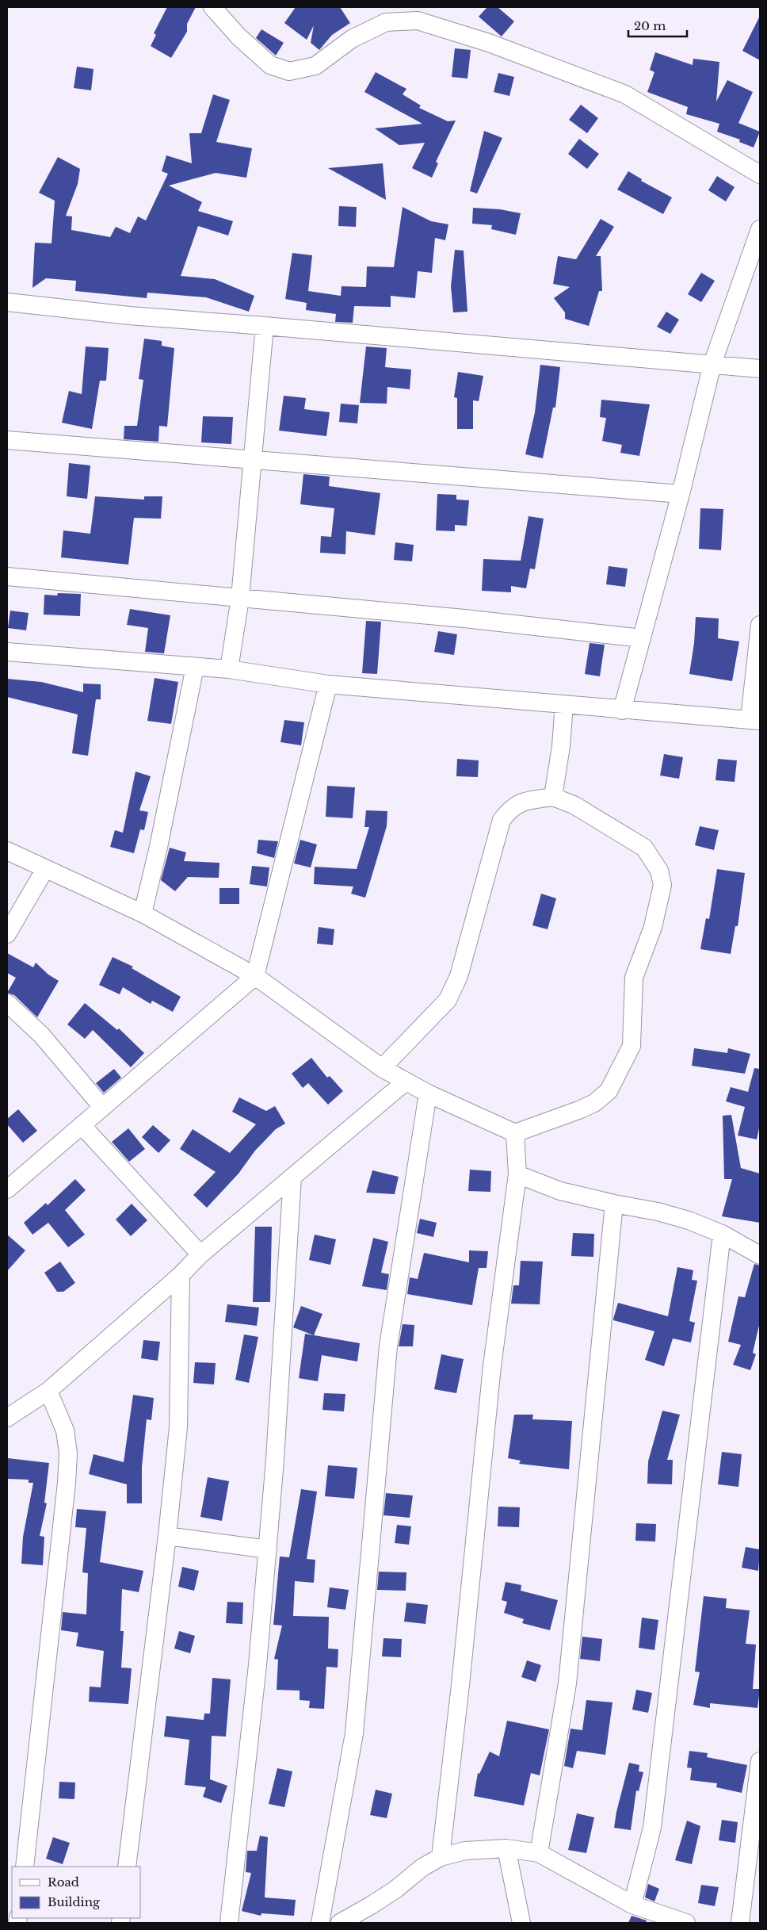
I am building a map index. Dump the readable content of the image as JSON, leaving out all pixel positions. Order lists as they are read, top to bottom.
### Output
{
  "legend": ["Road", "Building"],
  "scale_bar": "20 m"
}
